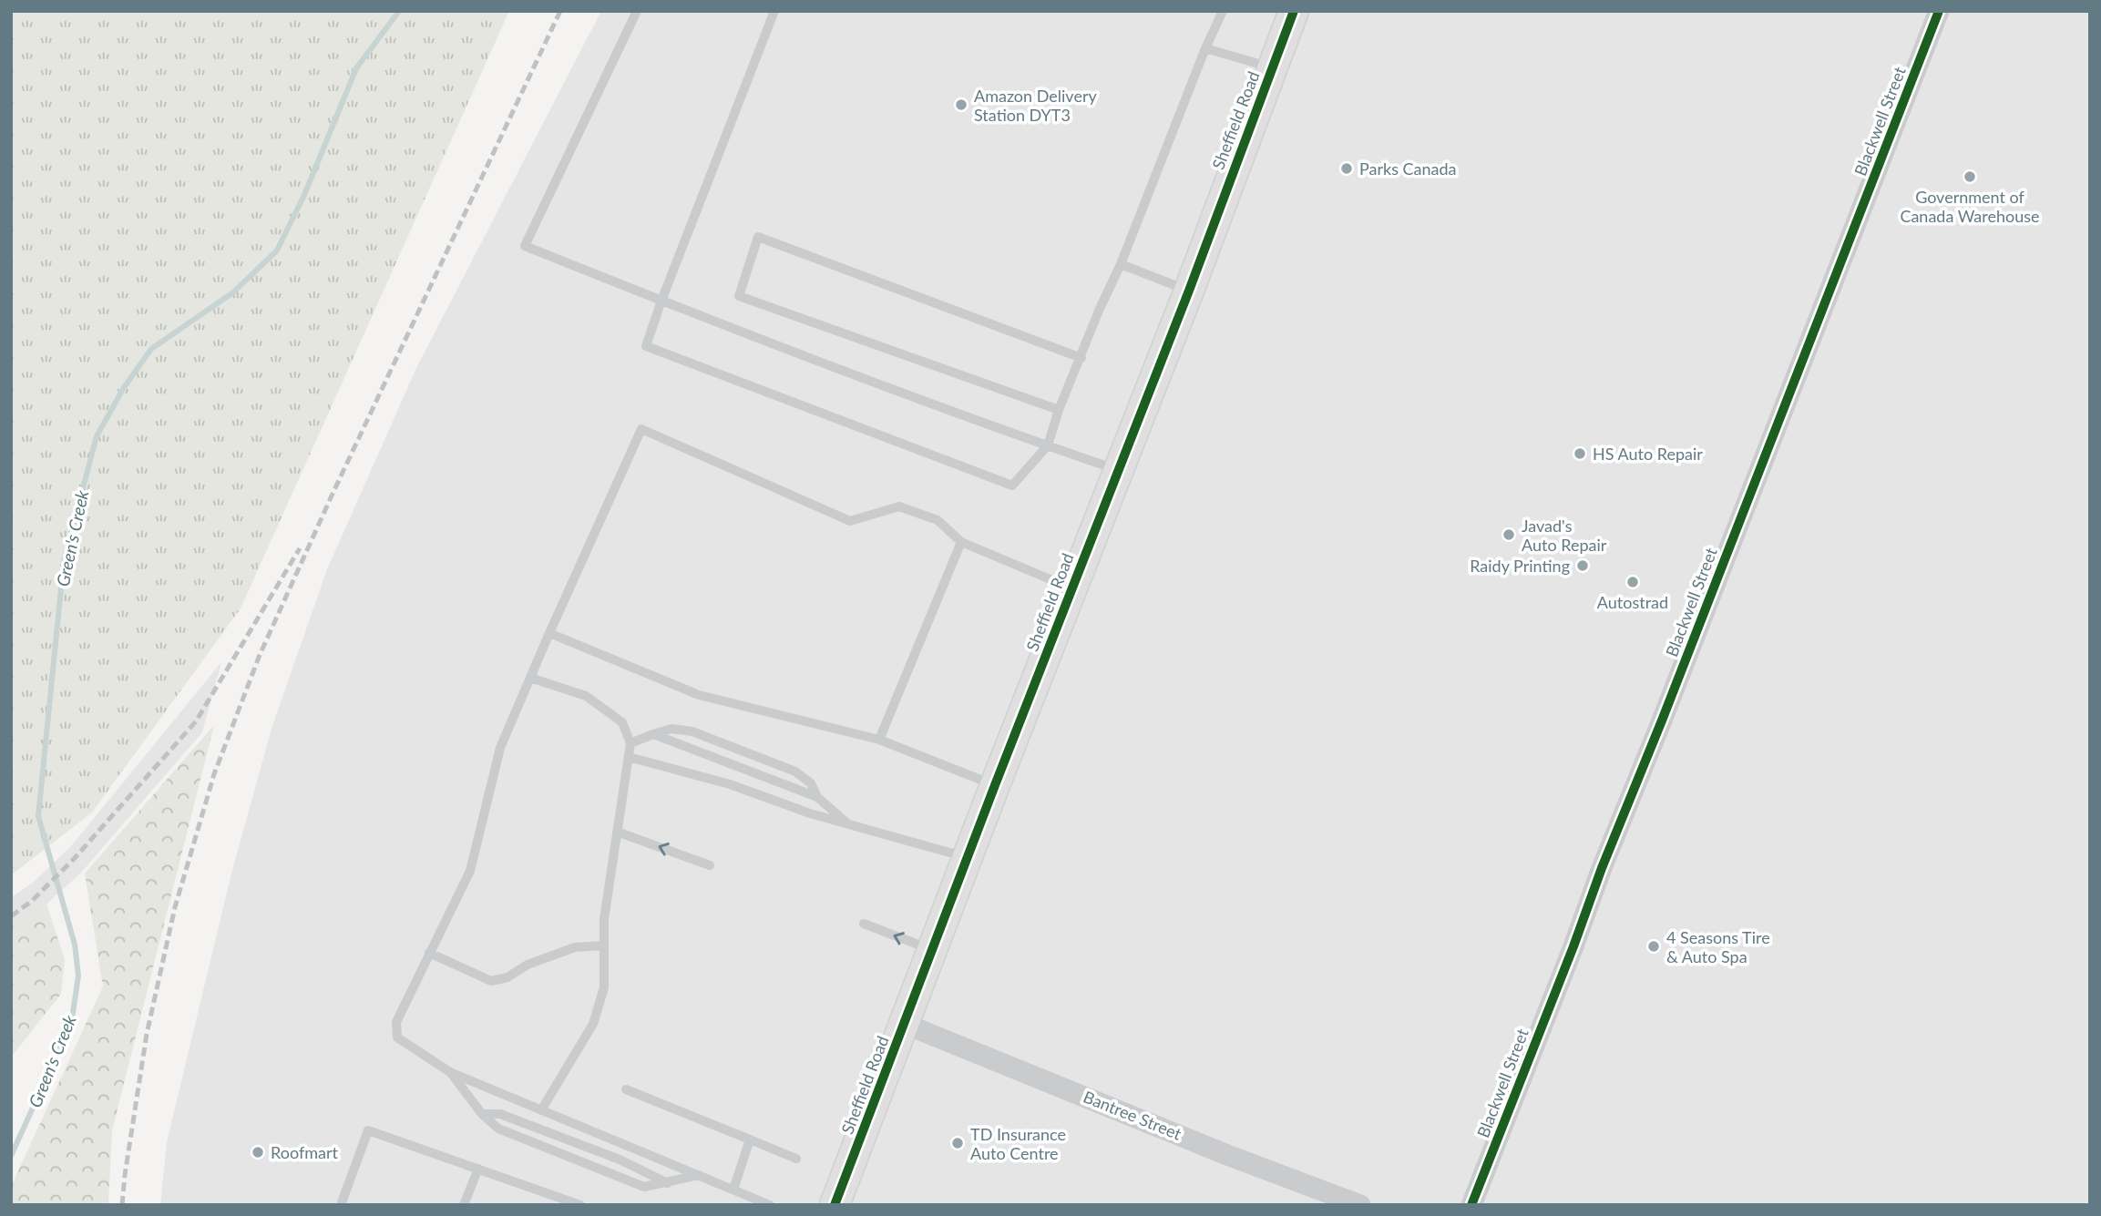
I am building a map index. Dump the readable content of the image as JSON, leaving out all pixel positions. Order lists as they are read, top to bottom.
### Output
{
  "streets": {
    "street": ["Sheffield Road", "Blackwell Street", "Bantree Street"]
  },
  "crossings": [
    ["Sheffield Road", "Bantree Street"]
  ],
  "water": ["Green's Creek"],
  "places": [
    "Amazon Delivery Station DYT3",
    "Parks Canada",
    "Government of Canada Warehouse",
    "HS Auto Repair",
    "Javad's Auto Repair",
    "Raidy Printing",
    "Autostrad",
    "4 Seasons Tire & Auto Spa",
    "TD Insurance Auto Centre",
    "Roofmart"
  ]
}
